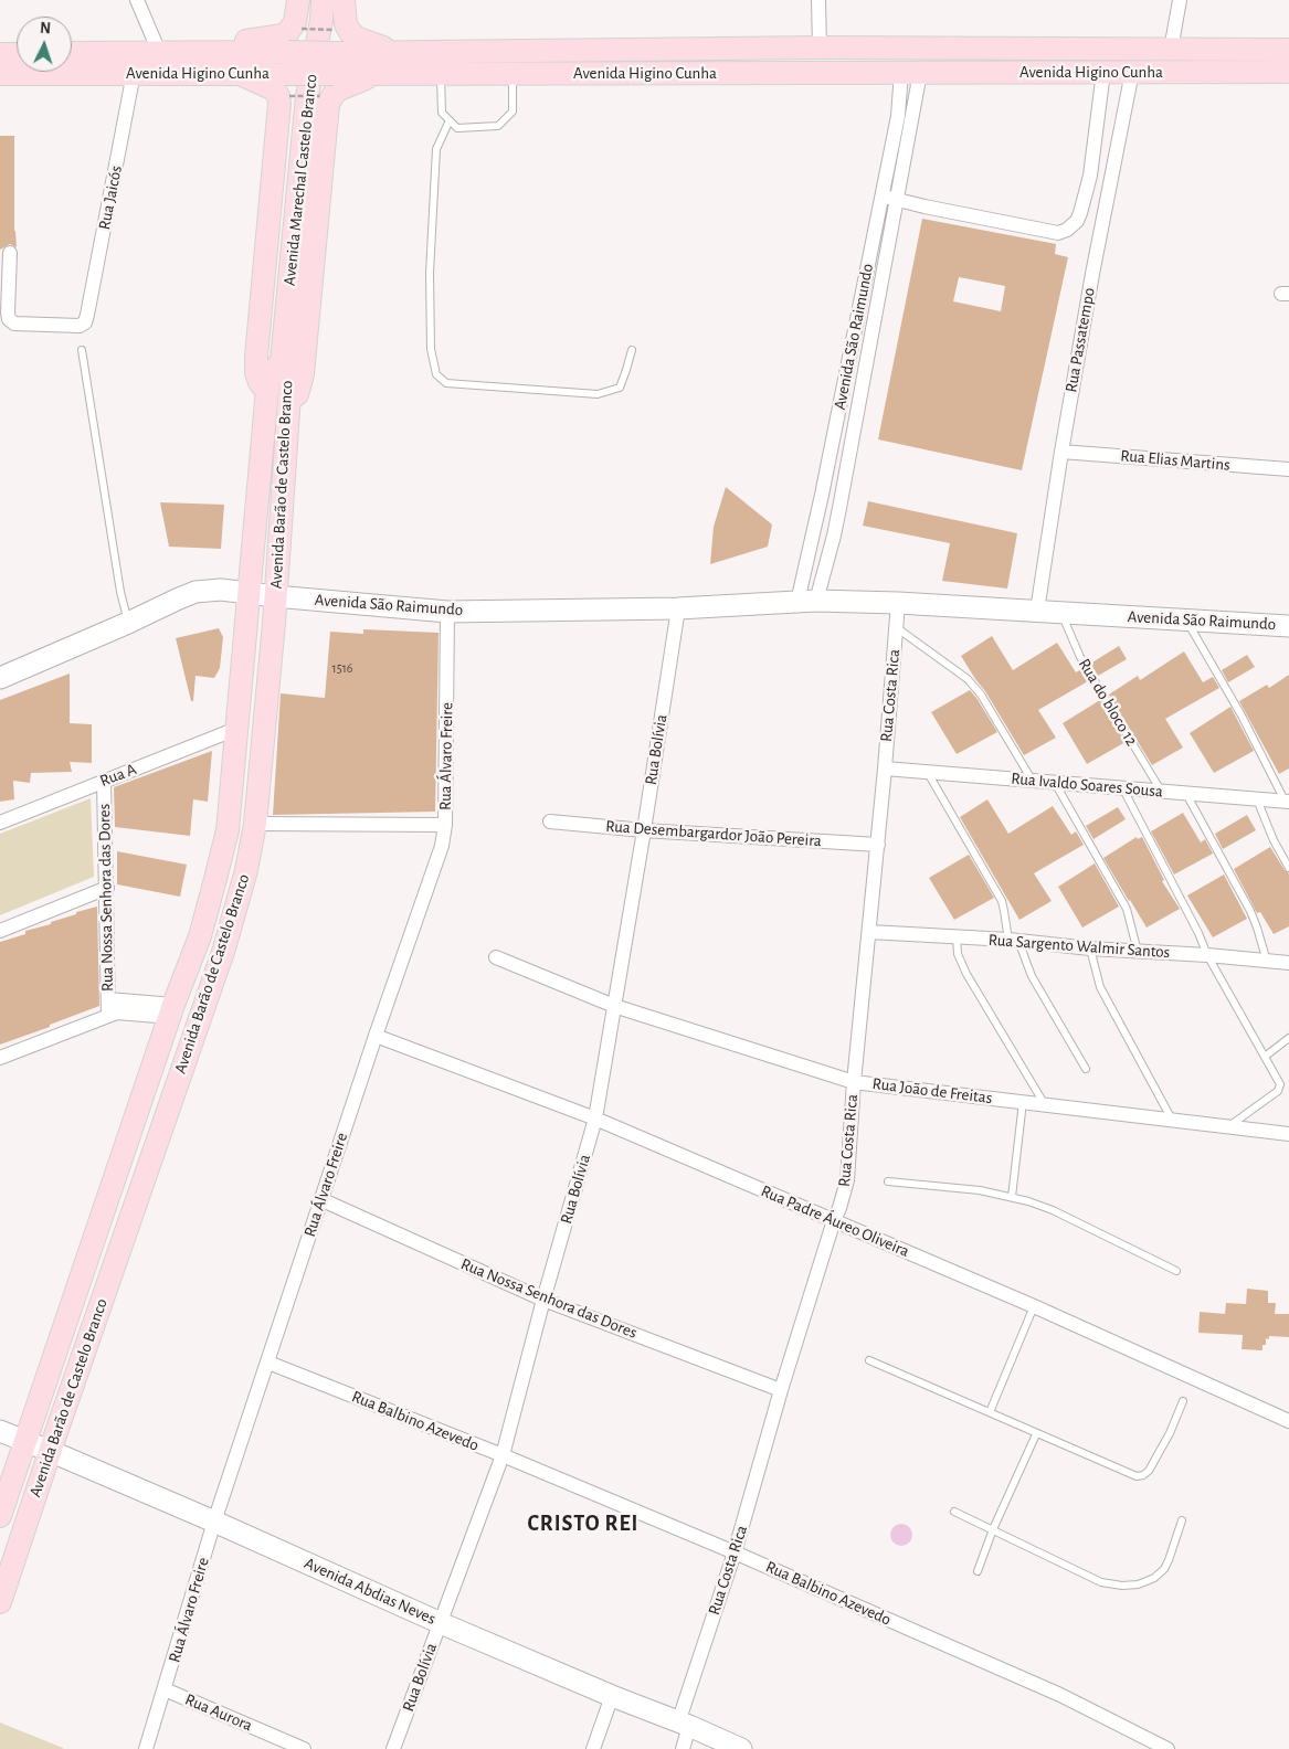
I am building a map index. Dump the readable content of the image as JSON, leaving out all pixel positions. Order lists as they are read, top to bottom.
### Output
{
  "streets": {
    "main road": ["Avenida Higino Cunha", "Avenida Marechal Castelo Branco", "Avenida Barão de Castelo Branco"],
    "street": [
      "Rua Jaicós",
      "Avenida São Raimundo",
      "Rua Passatempo",
      "Rua Elias Martins",
      "Rua Costa Rica",
      "Rua Bolívia",
      "Rua Álvaro Freire",
      "Rua A",
      "Rua Ivaldo Soares Sousa",
      "Rua Desembargardor João Pereira",
      "Rua Nossa Senhora das Dores",
      "Rua Sargento Walmir Santos",
      "Rua João de Freitas",
      "Rua Padre Áureo Oliveira",
      "Rua Balbino Azevedo",
      "Avenida Abdias Neves",
      "Rua Aurora"
    ],
    "lane": ["Rua do bloco 12"]
  },
  "crossings": [
    ["Avenida Higino Cunha", "Rua Jaicós"],
    ["Avenida Higino Cunha", "Avenida São Raimundo"],
    ["Avenida Higino Cunha", "Rua Passatempo"],
    ["Avenida Marechal Castelo Branco", "Avenida Barão de Castelo Branco"],
    ["Avenida São Raimundo", "Rua Passatempo"],
    ["Avenida São Raimundo", "Avenida Barão de Castelo Branco"],
    ["Avenida São Raimundo", "Rua Costa Rica"],
    ["Avenida São Raimundo", "Rua do bloco 12"],
    ["Avenida São Raimundo", "Rua Bolívia"],
    ["Avenida São Raimundo", "Rua Álvaro Freire"],
    ["Rua Passatempo", "Rua Elias Martins"],
    ["Avenida Barão de Castelo Branco", "Rua A"],
    ["Avenida Barão de Castelo Branco", "Avenida Abdias Neves"],
    ["Rua Costa Rica", "Rua Ivaldo Soares Sousa"],
    ["Rua Costa Rica", "Rua Desembargardor João Pereira"],
    ["Rua Costa Rica", "Rua Nossa Senhora das Dores"],
    ["Rua Costa Rica", "Rua Sargento Walmir Santos"],
    ["Rua Costa Rica", "Rua João de Freitas"],
    ["Rua Costa Rica", "Rua Padre Áureo Oliveira"],
    ["Rua Costa Rica", "Rua Balbino Azevedo"],
    ["Rua Costa Rica", "Avenida Abdias Neves"],
    ["Rua do bloco 12", "Rua Ivaldo Soares Sousa"],
    ["Rua Bolívia", "Rua Desembargardor João Pereira"],
    ["Rua Bolívia", "Rua Nossa Senhora das Dores"],
    ["Rua Bolívia", "Rua João de Freitas"],
    ["Rua Bolívia", "Rua Padre Áureo Oliveira"],
    ["Rua Bolívia", "Rua Balbino Azevedo"],
    ["Rua Bolívia", "Avenida Abdias Neves"],
    ["Rua Álvaro Freire", "Rua Nossa Senhora das Dores"],
    ["Rua Álvaro Freire", "Rua Padre Áureo Oliveira"],
    ["Rua Álvaro Freire", "Rua Balbino Azevedo"],
    ["Rua Álvaro Freire", "Avenida Abdias Neves"],
    ["Rua Álvaro Freire", "Rua Aurora"],
    ["Rua A", "Rua Nossa Senhora das Dores"]
  ],
  "districts": ["CRISTO REI"],
  "house_numbers": ["1516"],
  "north": "top"
}
